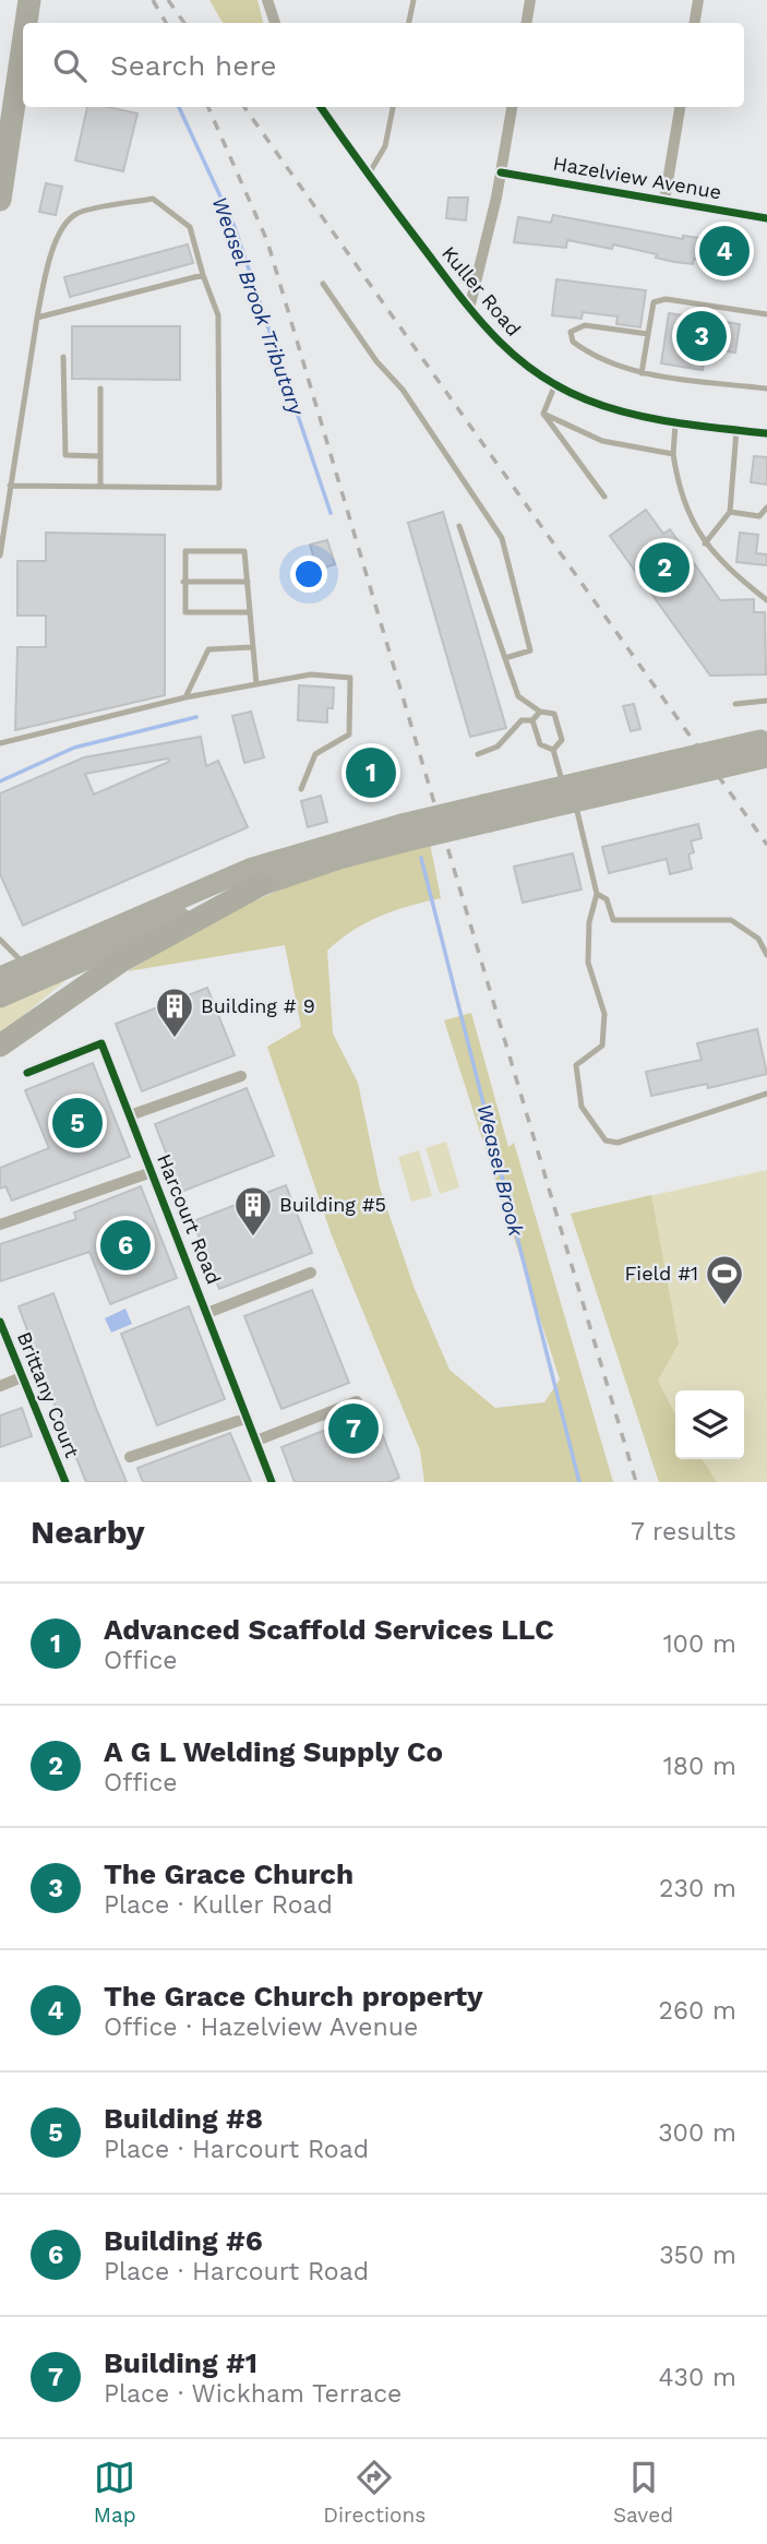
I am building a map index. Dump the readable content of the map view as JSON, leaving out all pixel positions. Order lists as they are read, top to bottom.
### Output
{
  "streets": {
    "street": [
      "Hazelview Avenue",
      "Kuller Road",
      "Harcourt Road",
      "Brittany Court"
    ]
  },
  "water": ["Weasel Brook Tributary", "Weasel Brook"],
  "places": {
    "building": ["Building # 9", "Building #5"],
    "sports": ["Field #1"]
  },
  "page": {
    "search": "Search here",
    "pins": [
      "4",
      "3",
      "2",
      "1",
      "5",
      "6",
      "7"
    ],
    "heading": ["Nearby", "7 results"],
    "list": [
      {
        "mark": "1",
        "name": "Advanced Scaffold Services LLC",
        "note": "Office",
        "value": "100 m"
      },
      {
        "mark": "2",
        "name": "A G L Welding Supply Co",
        "note": "Office",
        "value": "180 m"
      },
      {
        "mark": "3",
        "name": "The Grace Church",
        "note": "Place · Kuller Road",
        "value": "230 m"
      },
      {
        "mark": "4",
        "name": "The Grace Church property",
        "note": "Office · Hazelview Avenue",
        "value": "260 m"
      },
      {
        "mark": "5",
        "name": "Building #8",
        "note": "Place · Harcourt Road",
        "value": "300 m"
      },
      {
        "mark": "6",
        "name": "Building #6",
        "note": "Place · Harcourt Road",
        "value": "350 m"
      },
      {
        "mark": "7",
        "name": "Building #1",
        "note": "Place · Wickham Terrace",
        "value": "430 m"
      }
    ],
    "nav": ["Map", "Directions", "Saved"]
  }
}
